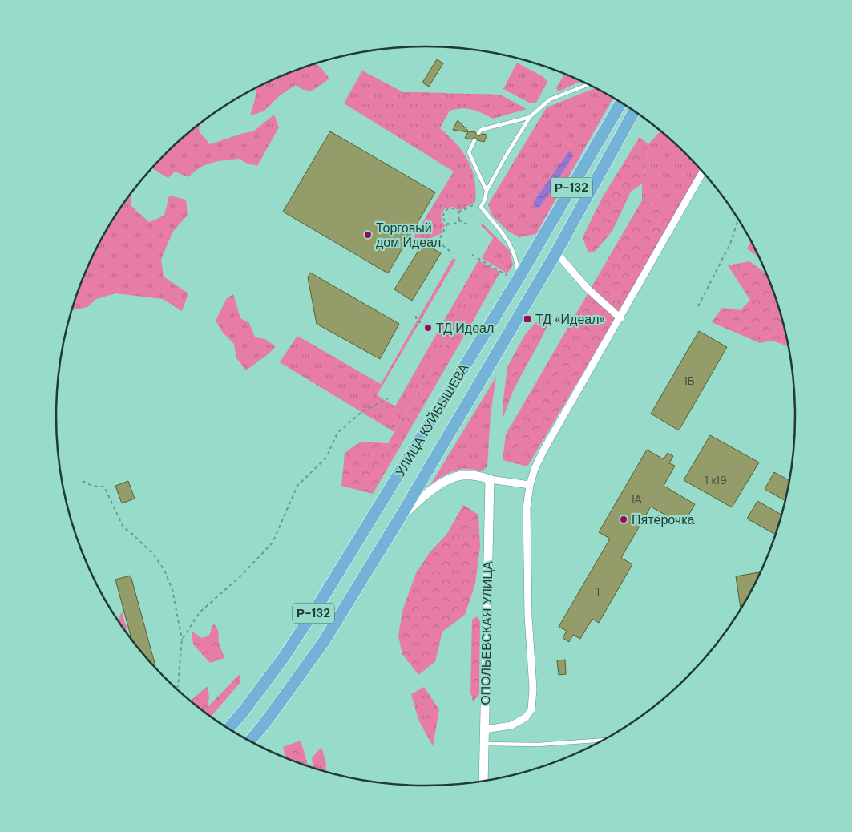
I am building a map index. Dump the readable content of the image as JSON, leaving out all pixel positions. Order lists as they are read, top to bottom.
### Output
{
  "streets": {
    "highway": ["Р-132", "УЛИЦА КУЙБЫШЕВА"],
    "street": ["ОПОЛЬЕВСКАЯ УЛИЦА"]
  },
  "places": {
    "other": ["Торговый дом Идеал", "ТД Идеал", "Пятёрочка"],
    "transit": ["ТД «Идеал»"]
  },
  "house_numbers": [
    "1Б",
    "1 к19",
    "1А",
    "1"
  ]
}
